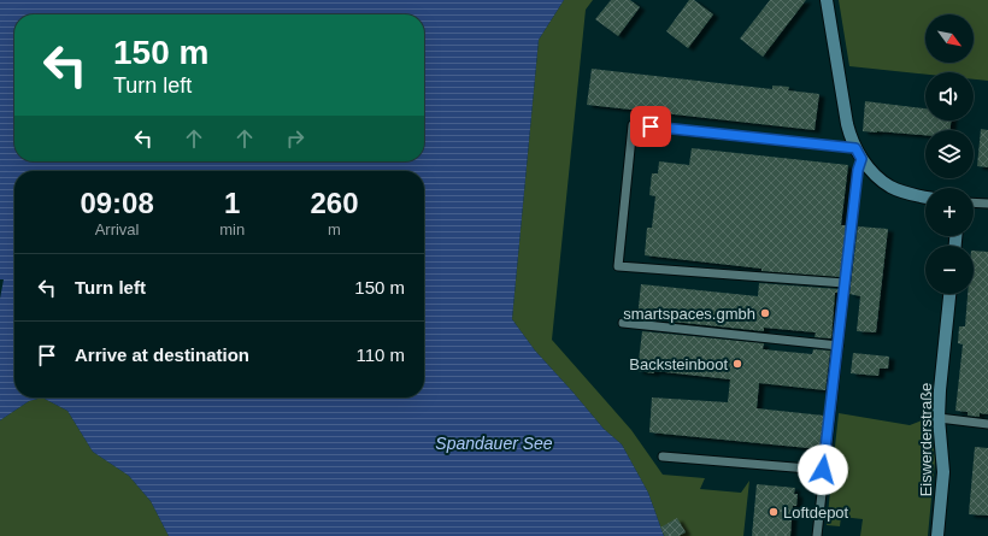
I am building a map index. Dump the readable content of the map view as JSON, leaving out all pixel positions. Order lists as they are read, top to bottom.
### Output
{
  "streets": {
    "street": ["Eiswerderstraße"]
  },
  "water": ["Spandauer See"],
  "places": ["smartspaces.gmbh", "Backsteinboot", "Loftdepot"],
  "north": "bottom right",
  "page": {
    "map_buttons": ["+", "−"],
    "turn": ["150 m", "Turn left"],
    "eta": [
      "09:08",
      "Arrival",
      "1",
      "min",
      "260",
      "m"
    ],
    "list": [
      {
        "name": "Turn left",
        "value": "150 m"
      },
      {
        "name": "Arrive at destination",
        "value": "110 m"
      }
    ]
  }
}
